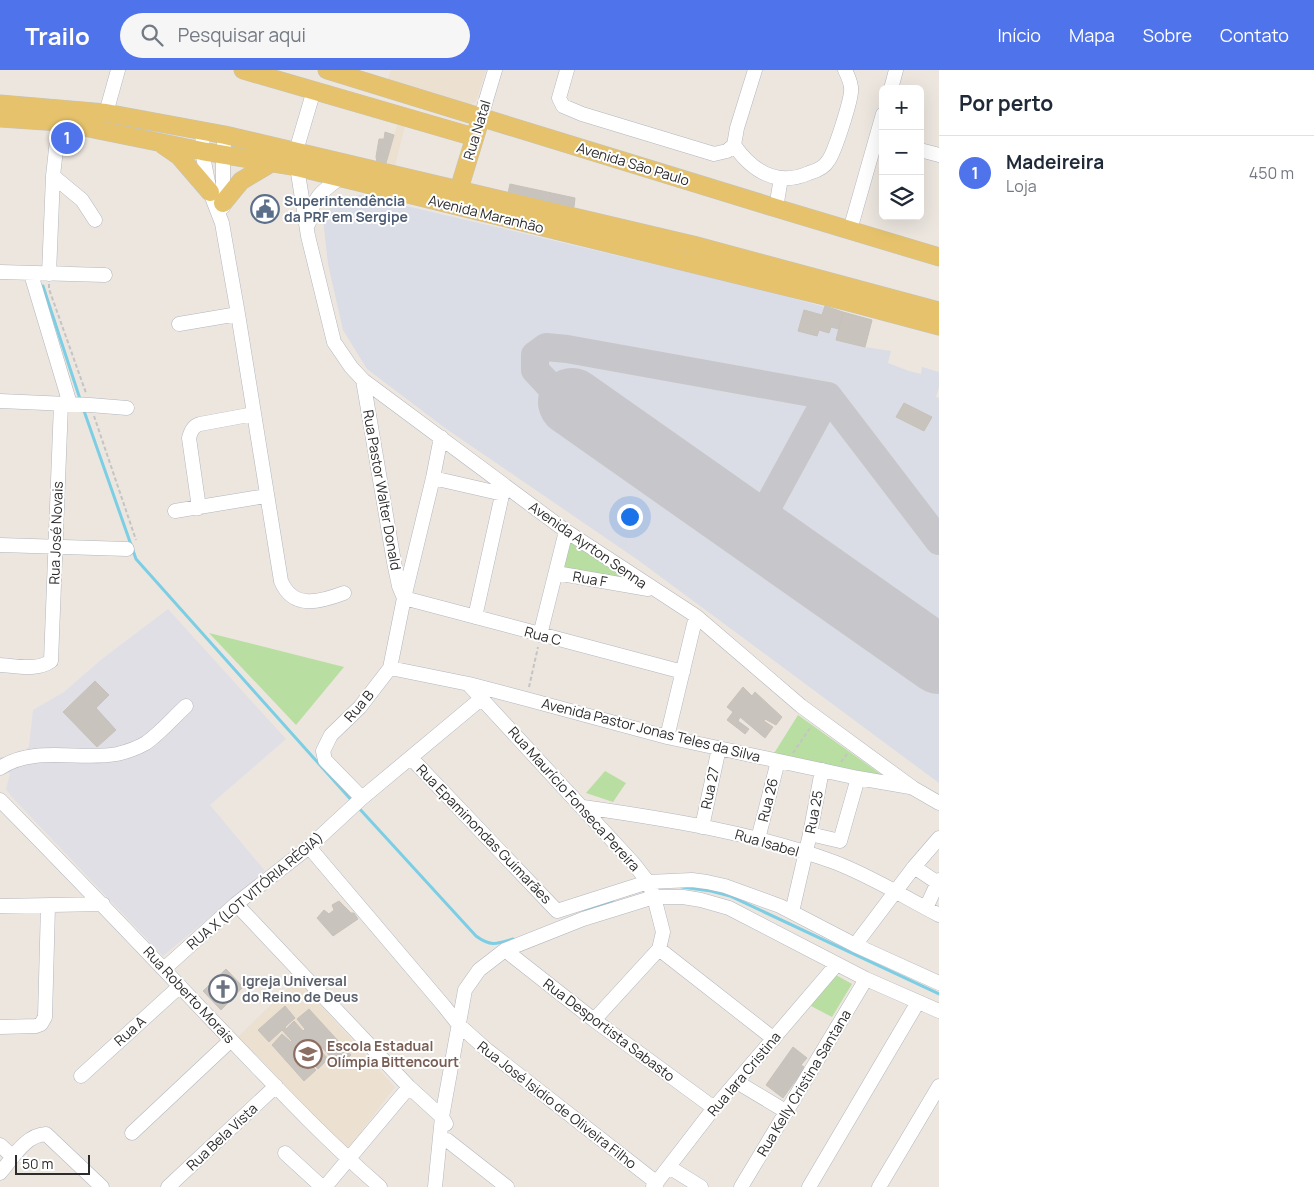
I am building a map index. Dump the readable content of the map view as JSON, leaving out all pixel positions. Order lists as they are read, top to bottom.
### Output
{
  "streets": {
    "main road": ["Rua Natal", "Avenida São Paulo", "Avenida Maranhão"],
    "street": [
      "Rua Pastor Walter Donald",
      "Rua José Novais",
      "Avenida Ayrton Senna",
      "Rua F",
      "Rua C",
      "Rua B",
      "Avenida Pastor Jonas Teles da Silva",
      "Rua 27",
      "Rua Maurício Fonseca Pereira",
      "Rua 26",
      "Rua 25",
      "Rua Epaminondas Guimarães",
      "Rua Isabel",
      "RUA X (LOT VITÓRIA RÉGIA)",
      "Rua Roberto Morais",
      "Rua Desportista Sabasto",
      "Rua A",
      "Rua Iara Cristina",
      "Rua Kelly Cristina Santana",
      "Rua José Isidio de Oliveira Filho",
      "Rua Bela Vista"
    ]
  },
  "crossings": [
    ["Rua Natal", "Avenida São Paulo"],
    ["Rua Natal", "Avenida Maranhão"],
    ["Avenida Maranhão", "Avenida Ayrton Senna"],
    ["Rua Pastor Walter Donald", "Avenida Ayrton Senna"],
    ["Rua Pastor Walter Donald", "Rua C"],
    ["Rua Pastor Walter Donald", "Rua B"],
    ["Avenida Ayrton Senna", "Rua F"],
    ["Avenida Ayrton Senna", "Rua B"],
    ["Avenida Ayrton Senna", "Avenida Pastor Jonas Teles da Silva"],
    ["Rua C", "Rua B"],
    ["Rua B", "Avenida Pastor Jonas Teles da Silva"],
    ["Rua B", "RUA X (LOT VITÓRIA RÉGIA)"],
    ["Avenida Pastor Jonas Teles da Silva", "Rua 27"],
    ["Avenida Pastor Jonas Teles da Silva", "Rua Maurício Fonseca Pereira"],
    ["Avenida Pastor Jonas Teles da Silva", "Rua 26"],
    ["Avenida Pastor Jonas Teles da Silva", "Rua 25"],
    ["Rua 27", "Rua Isabel"],
    ["Rua Maurício Fonseca Pereira", "Rua Epaminondas Guimarães"],
    ["Rua Maurício Fonseca Pereira", "Rua Isabel"],
    ["Rua Maurício Fonseca Pereira", "RUA X (LOT VITÓRIA RÉGIA)"],
    ["Rua 26", "Rua Isabel"],
    ["Rua 25", "Rua Isabel"],
    ["Rua Epaminondas Guimarães", "RUA X (LOT VITÓRIA RÉGIA)"],
    ["RUA X (LOT VITÓRIA RÉGIA)", "Rua Roberto Morais"],
    ["RUA X (LOT VITÓRIA RÉGIA)", "Rua José Isidio de Oliveira Filho"],
    ["Rua Roberto Morais", "Rua A"],
    ["Rua Roberto Morais", "Rua Bela Vista"],
    ["Rua Desportista Sabasto", "Rua Iara Cristina"],
    ["Rua Iara Cristina", "Rua José Isidio de Oliveira Filho"]
  ],
  "places": {
    "public building": ["Superintendência da PRF em Sergipe"],
    "church": ["Igreja Universal do Reino de Deus"],
    "school or university": ["Escola Estadual Olímpia Bittencourt"]
  },
  "scale_bar": "50 m",
  "page": {
    "header": "Trailo",
    "search": "Pesquisar aqui",
    "nav": [
      "Início",
      "Mapa",
      "Sobre",
      "Contato"
    ],
    "heading": "Por perto",
    "map_buttons": ["+", "−"],
    "pins": "1",
    "list": [
      {
        "mark": "1",
        "name": "Madeireira",
        "note": "Loja",
        "value": "450 m"
      }
    ],
    "scale": "50 m"
  }
}
